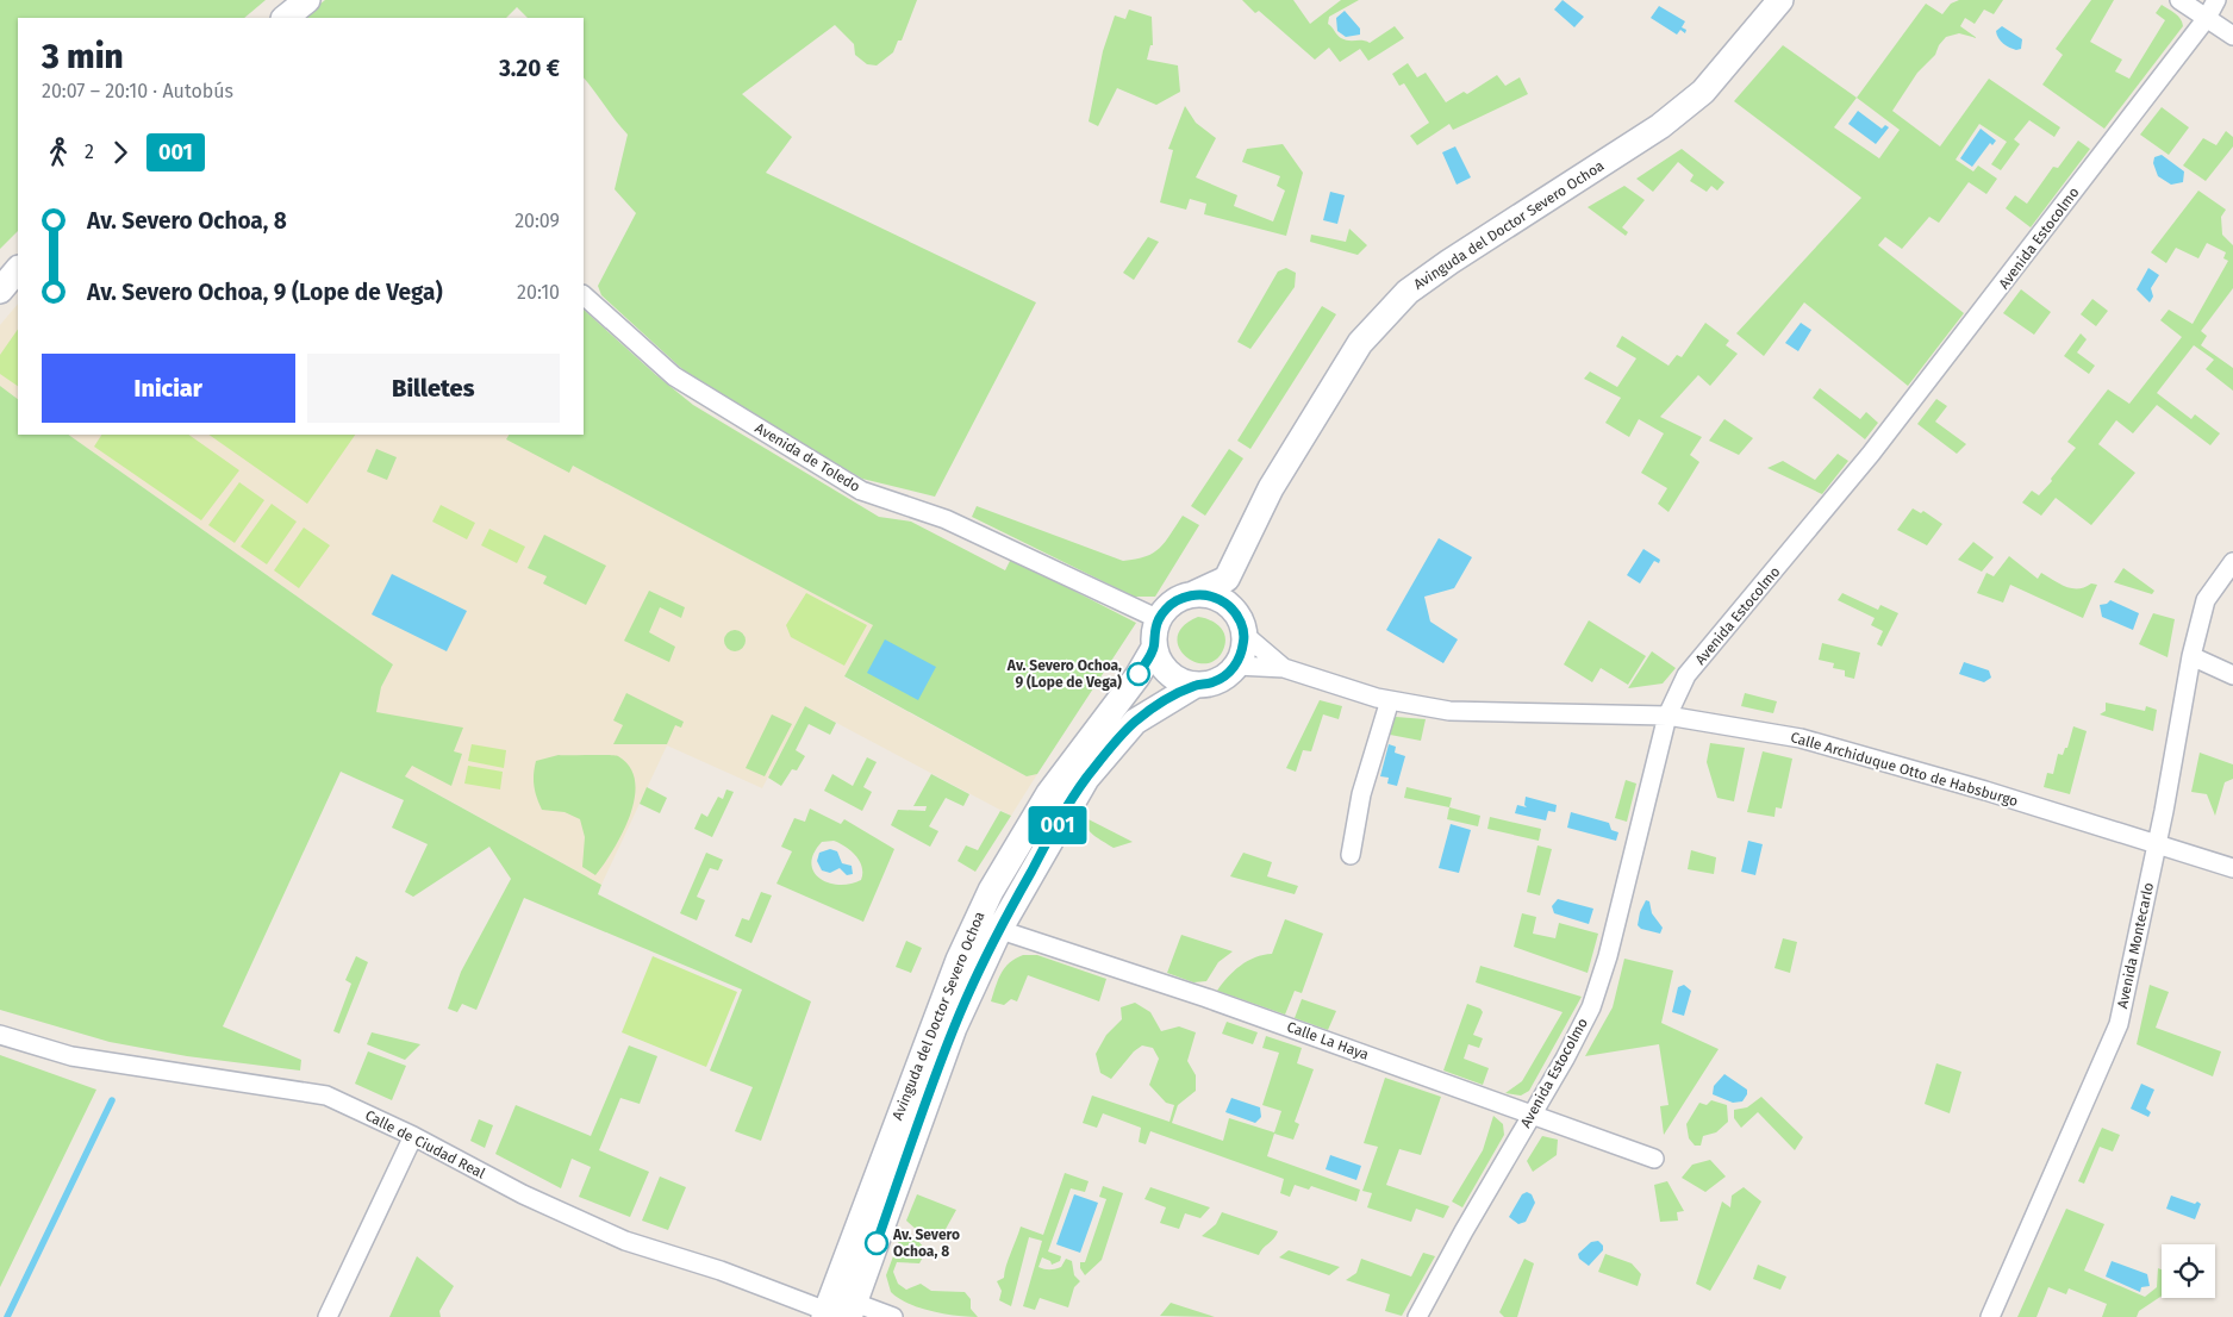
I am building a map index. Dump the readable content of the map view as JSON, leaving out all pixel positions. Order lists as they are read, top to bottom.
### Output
{
  "streets": {
    "street": [
      "Avinguda del Doctor Severo Ochoa",
      "Avenida Estocolmo",
      "Avenida de Toledo",
      "Calle Archiduque Otto de Habsburgo",
      "Avenida Montecarlo",
      "Calle La Haya",
      "Calle de Ciudad Real"
    ]
  },
  "crossings": [
    ["Avinguda del Doctor Severo Ochoa", "Avenida de Toledo"],
    ["Avinguda del Doctor Severo Ochoa", "Calle La Haya"],
    ["Avinguda del Doctor Severo Ochoa", "Calle de Ciudad Real"],
    ["Avenida Estocolmo", "Calle Archiduque Otto de Habsburgo"],
    ["Avenida Estocolmo", "Calle La Haya"],
    ["Calle Archiduque Otto de Habsburgo", "Avenida Montecarlo"]
  ],
  "places": ["Av. Severo Ochoa, 9 (Lope de Vega)", "Av. Severo Ochoa, 8"],
  "lines": ["bus line 001"],
  "page": {
    "on_map": "001",
    "heading": ["3 min", "20:07 – 20:10 · Autobús", "3.20 €"],
    "legs": ["2", "001"],
    "list": [
      {
        "name": "Av. Severo Ochoa, 8",
        "value": "20:09"
      },
      {
        "name": "Av. Severo Ochoa, 9 (Lope de Vega)",
        "value": "20:10"
      }
    ],
    "buttons": ["Iniciar", "Billetes"]
  }
}
